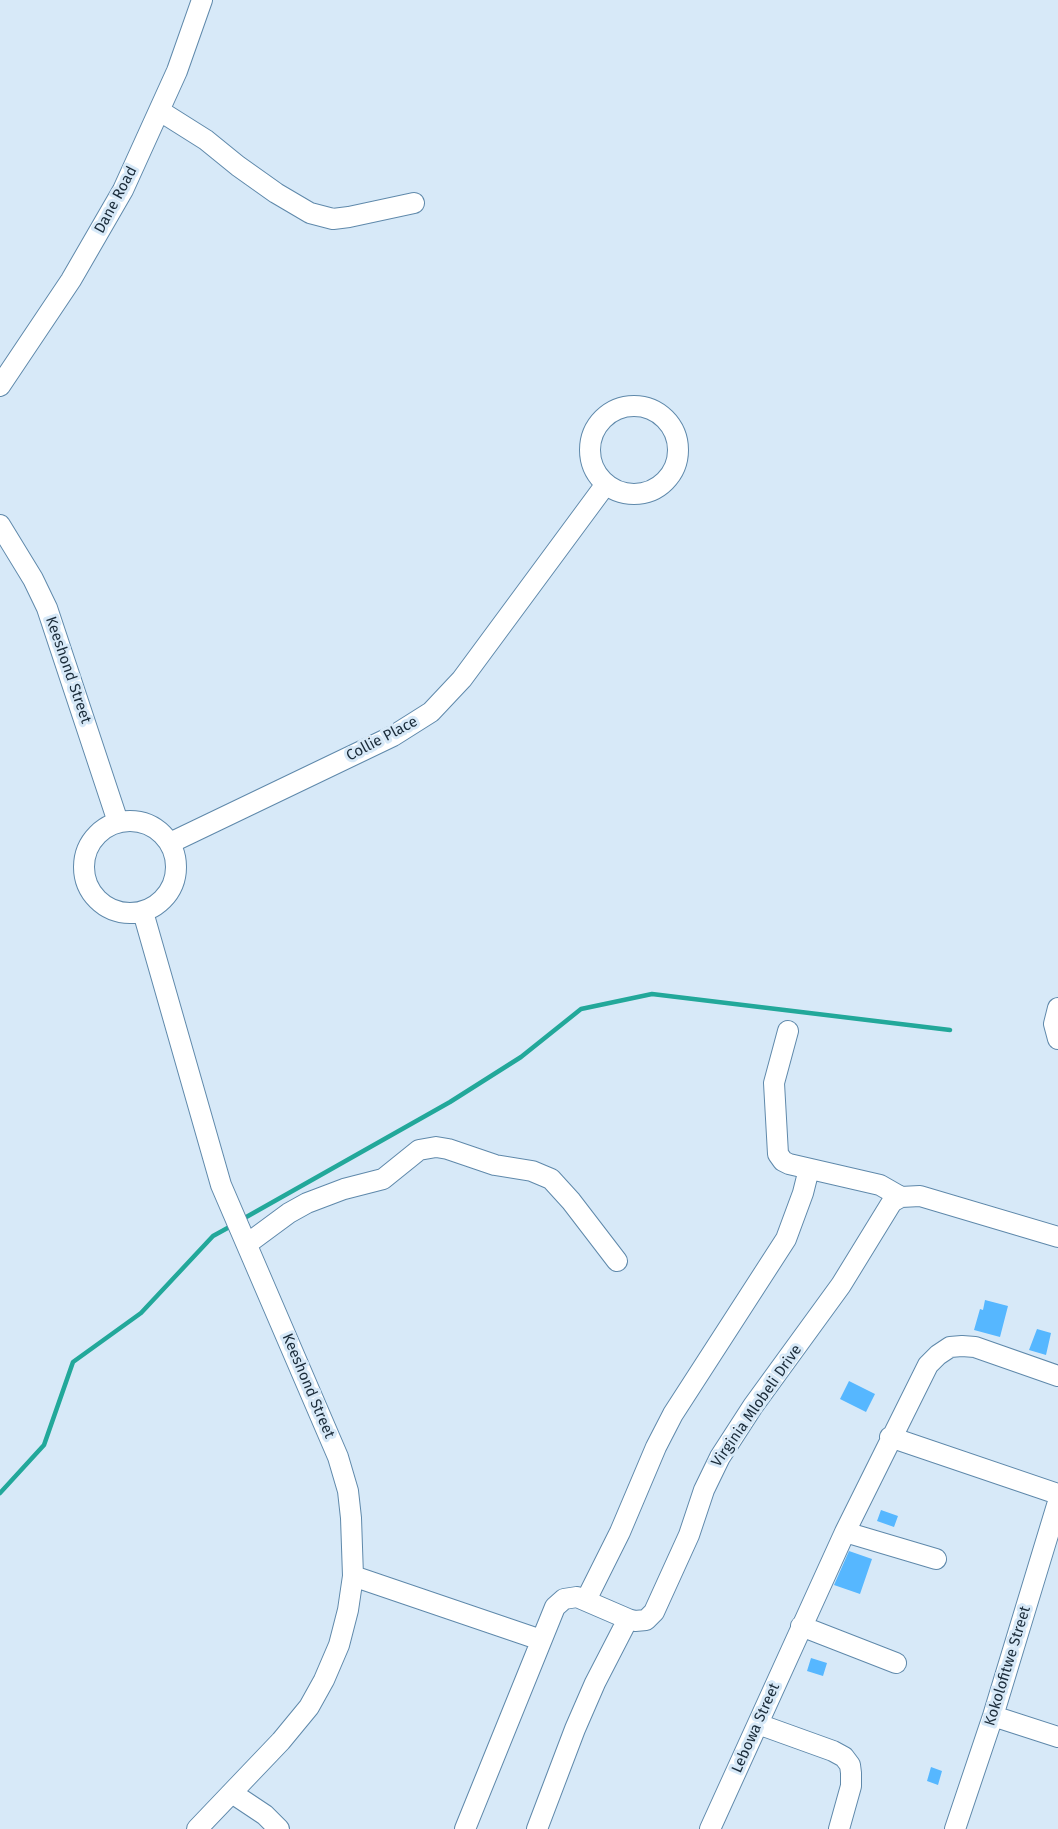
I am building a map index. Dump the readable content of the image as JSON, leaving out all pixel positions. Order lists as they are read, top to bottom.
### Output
{
  "streets": {
    "street": [
      "Dane Road",
      "Keeshond Street",
      "Collie Place",
      "Virginia Mlobeli Drive",
      "Kokolofitwe Street",
      "Lebowa Street"
    ]
  },
  "crossings": [
    ["Keeshond Street", "Collie Place"]
  ]
}
